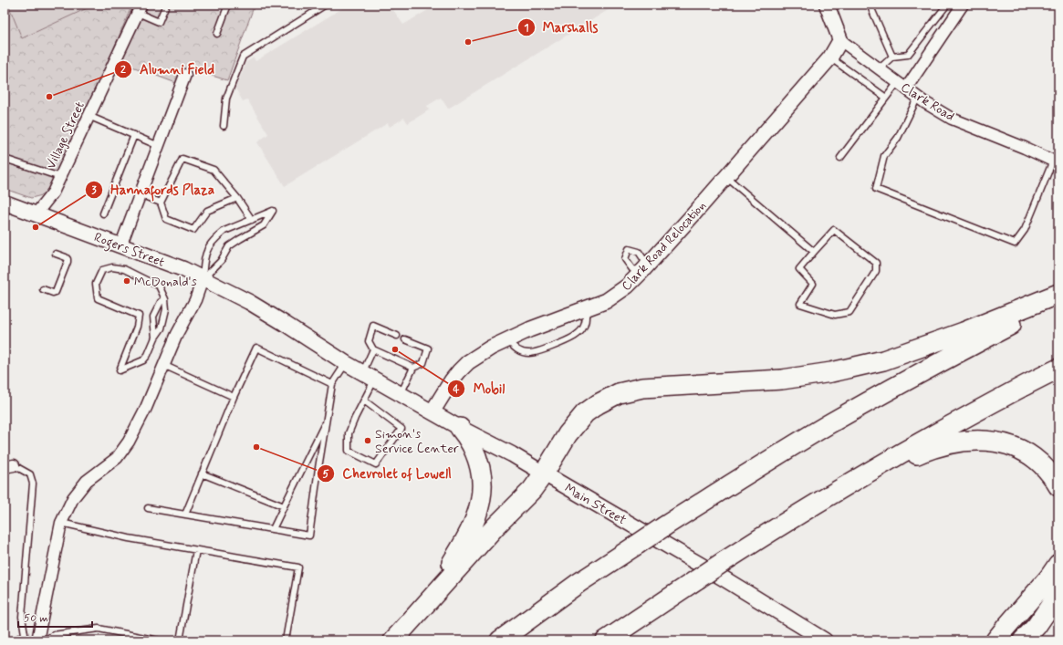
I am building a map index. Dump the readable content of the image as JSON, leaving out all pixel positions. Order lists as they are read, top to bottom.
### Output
{
  "streets": {
    "main road": ["Clark Road Relocation", "Rogers Street", "Main Street"],
    "street": ["Clark Road", "Village Street"]
  },
  "crossings": [
    ["Clark Road", "Clark Road Relocation"],
    ["Village Street", "Rogers Street"],
    ["Clark Road Relocation", "Main Street"],
    ["Rogers Street", "Main Street"]
  ],
  "places": [
    "Marshalls",
    "Alumni Field",
    "Hannafords Plaza",
    "McDonald's",
    "Mobil",
    "Simon's Service Center",
    "Chevrolet of Lowell"
  ],
  "scale_bar": "50 m"
}
